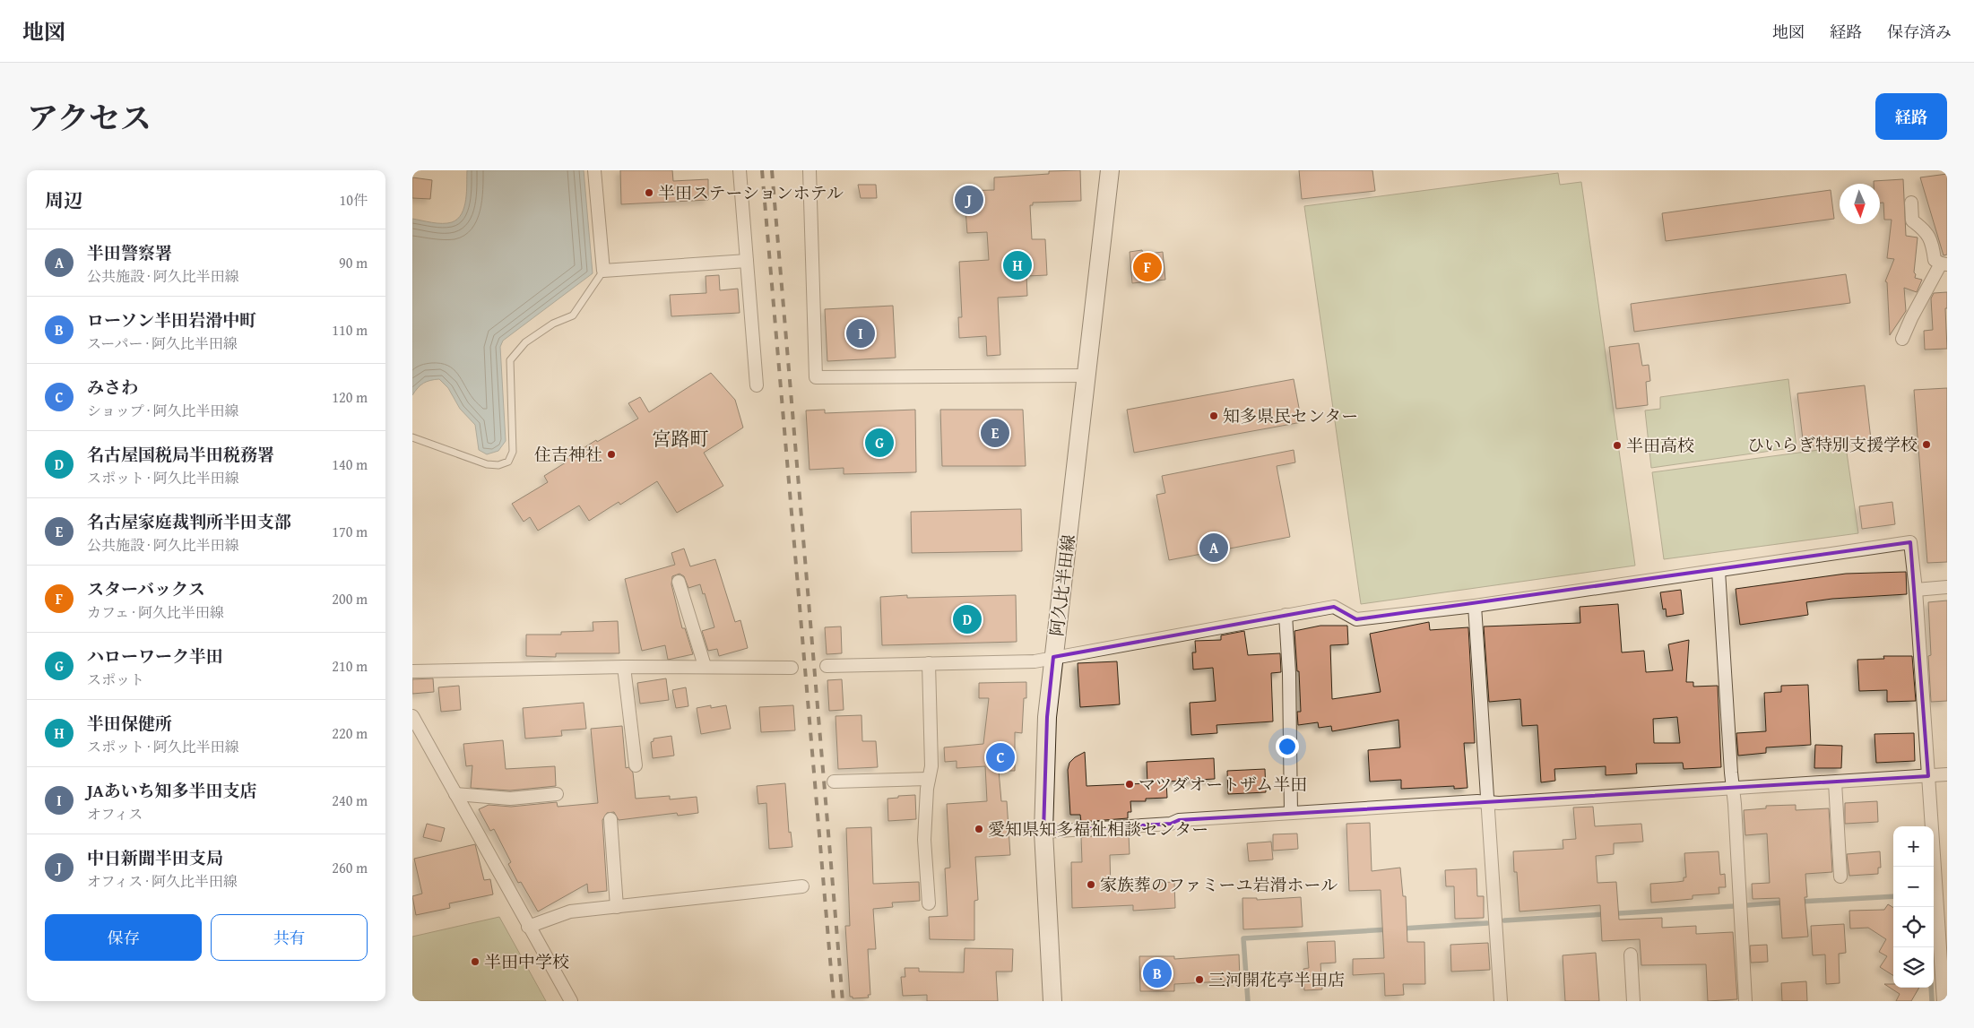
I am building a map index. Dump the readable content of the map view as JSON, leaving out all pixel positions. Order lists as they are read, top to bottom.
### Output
{
  "streets": {
    "main road": ["阿久比半田線"]
  },
  "districts": ["宮路町"],
  "places": [
    "半田ステーションホテル",
    "知多県民センター",
    "ひいらぎ特別支援学校",
    "半田高校",
    "住吉神社",
    "マツダオートザム半田",
    "愛知県知多福祉相談センター",
    "家族葬のファミーユ岩滑ホール",
    "半田中学校",
    "三河開花亭半田店"
  ],
  "north": "bottom",
  "page": {
    "header": "地図",
    "nav": ["地図", "経路", "保存済み"],
    "title": "アクセス",
    "buttons": [
      "経路",
      ["保存", "共有"]
    ],
    "heading": ["周辺", "10件"],
    "pins": [
      "J",
      "H",
      "F",
      "I",
      "E",
      "G",
      "A",
      "D",
      "C",
      "B"
    ],
    "list": [
      {
        "mark": "A",
        "name": "半田警察署",
        "note": "公共施設 · 阿久比半田線",
        "value": "90 m"
      },
      {
        "mark": "B",
        "name": "ローソン半田岩滑中町",
        "note": "スーパー · 阿久比半田線",
        "value": "110 m"
      },
      {
        "mark": "C",
        "name": "みさわ",
        "note": "ショップ · 阿久比半田線",
        "value": "120 m"
      },
      {
        "mark": "D",
        "name": "名古屋国税局半田税務署",
        "note": "スポット · 阿久比半田線",
        "value": "140 m"
      },
      {
        "mark": "E",
        "name": "名古屋家庭裁判所半田支部",
        "note": "公共施設 · 阿久比半田線",
        "value": "170 m"
      },
      {
        "mark": "F",
        "name": "スターバックス",
        "note": "カフェ · 阿久比半田線",
        "value": "200 m"
      },
      {
        "mark": "G",
        "name": "ハローワーク半田",
        "note": "スポット",
        "value": "210 m"
      },
      {
        "mark": "H",
        "name": "半田保健所",
        "note": "スポット · 阿久比半田線",
        "value": "220 m"
      },
      {
        "mark": "I",
        "name": "JAあいち知多半田支店",
        "note": "オフィス",
        "value": "240 m"
      },
      {
        "mark": "J",
        "name": "中日新聞半田支局",
        "note": "オフィス · 阿久比半田線",
        "value": "260 m"
      }
    ],
    "map_buttons": ["+", "−"]
  }
}
